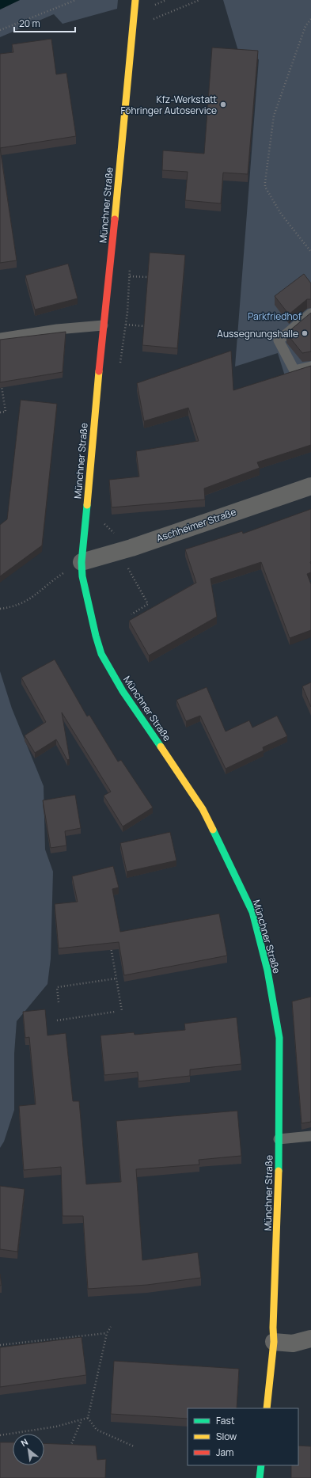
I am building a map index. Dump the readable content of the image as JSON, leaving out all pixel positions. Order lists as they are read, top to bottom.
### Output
{
  "streets": {
    "main road": ["Münchner Straße"],
    "street": ["Aschheimer Straße"]
  },
  "crossings": [
    ["Münchner Straße", "Aschheimer Straße"]
  ],
  "parks": ["Parkfriedhof"],
  "places": ["Kfz-Werkstatt Föhringer Autoservice", "Aussegnungshalle"],
  "legend": ["Fast", "Slow", "Jam"],
  "scale_bar": "20 m",
  "north": "top left"
}
